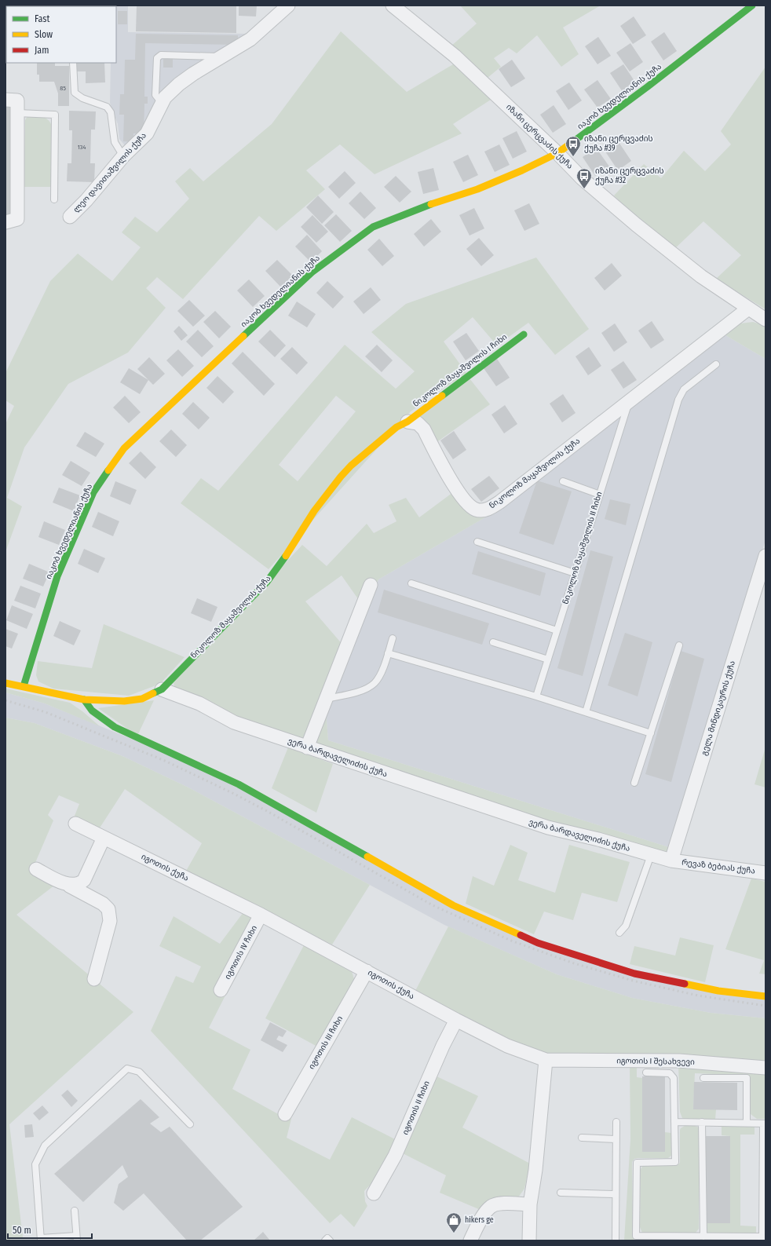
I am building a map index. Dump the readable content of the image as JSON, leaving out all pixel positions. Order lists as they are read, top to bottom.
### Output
{
  "streets": {
    "street": [
      "იაკობ ხვედელიანის ქუჩა",
      "იზანი ცერცვაძის ქუჩა",
      "ლეო დავითაშვილის ქუჩა",
      "ნიკოლოზ მაყაშვილის I ჩიხი",
      "ნიკოლოზ მაყაშვილის ქუჩა",
      "გელა მინდიკაურის ქუჩა",
      "ვერა ბარდაველიძის ქუჩა",
      "რევაზ ბებიას ქუჩა",
      "იგოთის ქუჩა",
      "იგოთის IV ჩიხი",
      "იგოთის III ჩიხი",
      "იგოთის I შესახვევი",
      "იგოთის II ჩიხი"
    ],
    "lane": ["ნიკოლოზ მაყაშვილის II ჩიხი"]
  },
  "crossings": [
    ["იაკობ ხვედელიანის ქუჩა", "იზანი ცერცვაძის ქუჩა"],
    ["იზანი ცერცვაძის ქუჩა", "ნიკოლოზ მაყაშვილის ქუჩა"],
    ["ნიკოლოზ მაყაშვილის I ჩიხი", "ნიკოლოზ მაყაშვილის ქუჩა"],
    ["ნიკოლოზ მაყაშვილის ქუჩა", "ნიკოლოზ მაყაშვილის II ჩიხი"],
    ["ნიკოლოზ მაყაშვილის ქუჩა", "ვერა ბარდაველიძის ქუჩა"],
    ["გელა მინდიკაურის ქუჩა", "ვერა ბარდაველიძის ქუჩა"],
    ["გელა მინდიკაურის ქუჩა", "რევაზ ბებიას ქუჩა"],
    ["ვერა ბარდაველიძის ქუჩა", "რევაზ ბებიას ქუჩა"],
    ["იგოთის ქუჩა", "იგოთის IV ჩიხი"],
    ["იგოთის ქუჩა", "იგოთის III ჩიხი"],
    ["იგოთის ქუჩა", "იგოთის I შესახვევი"],
    ["იგოთის ქუჩა", "იგოთის II ჩიხი"]
  ],
  "places": {
    "bus stop": ["იზანი ცერცვაძის ქუჩა #39", "იზანი ცერცვაძის ქუჩა #32"],
    "shop": ["hikers ge"]
  },
  "house_numbers": ["85", "134"],
  "legend": ["Fast", "Slow", "Jam"],
  "scale_bar": "50 m"
}
